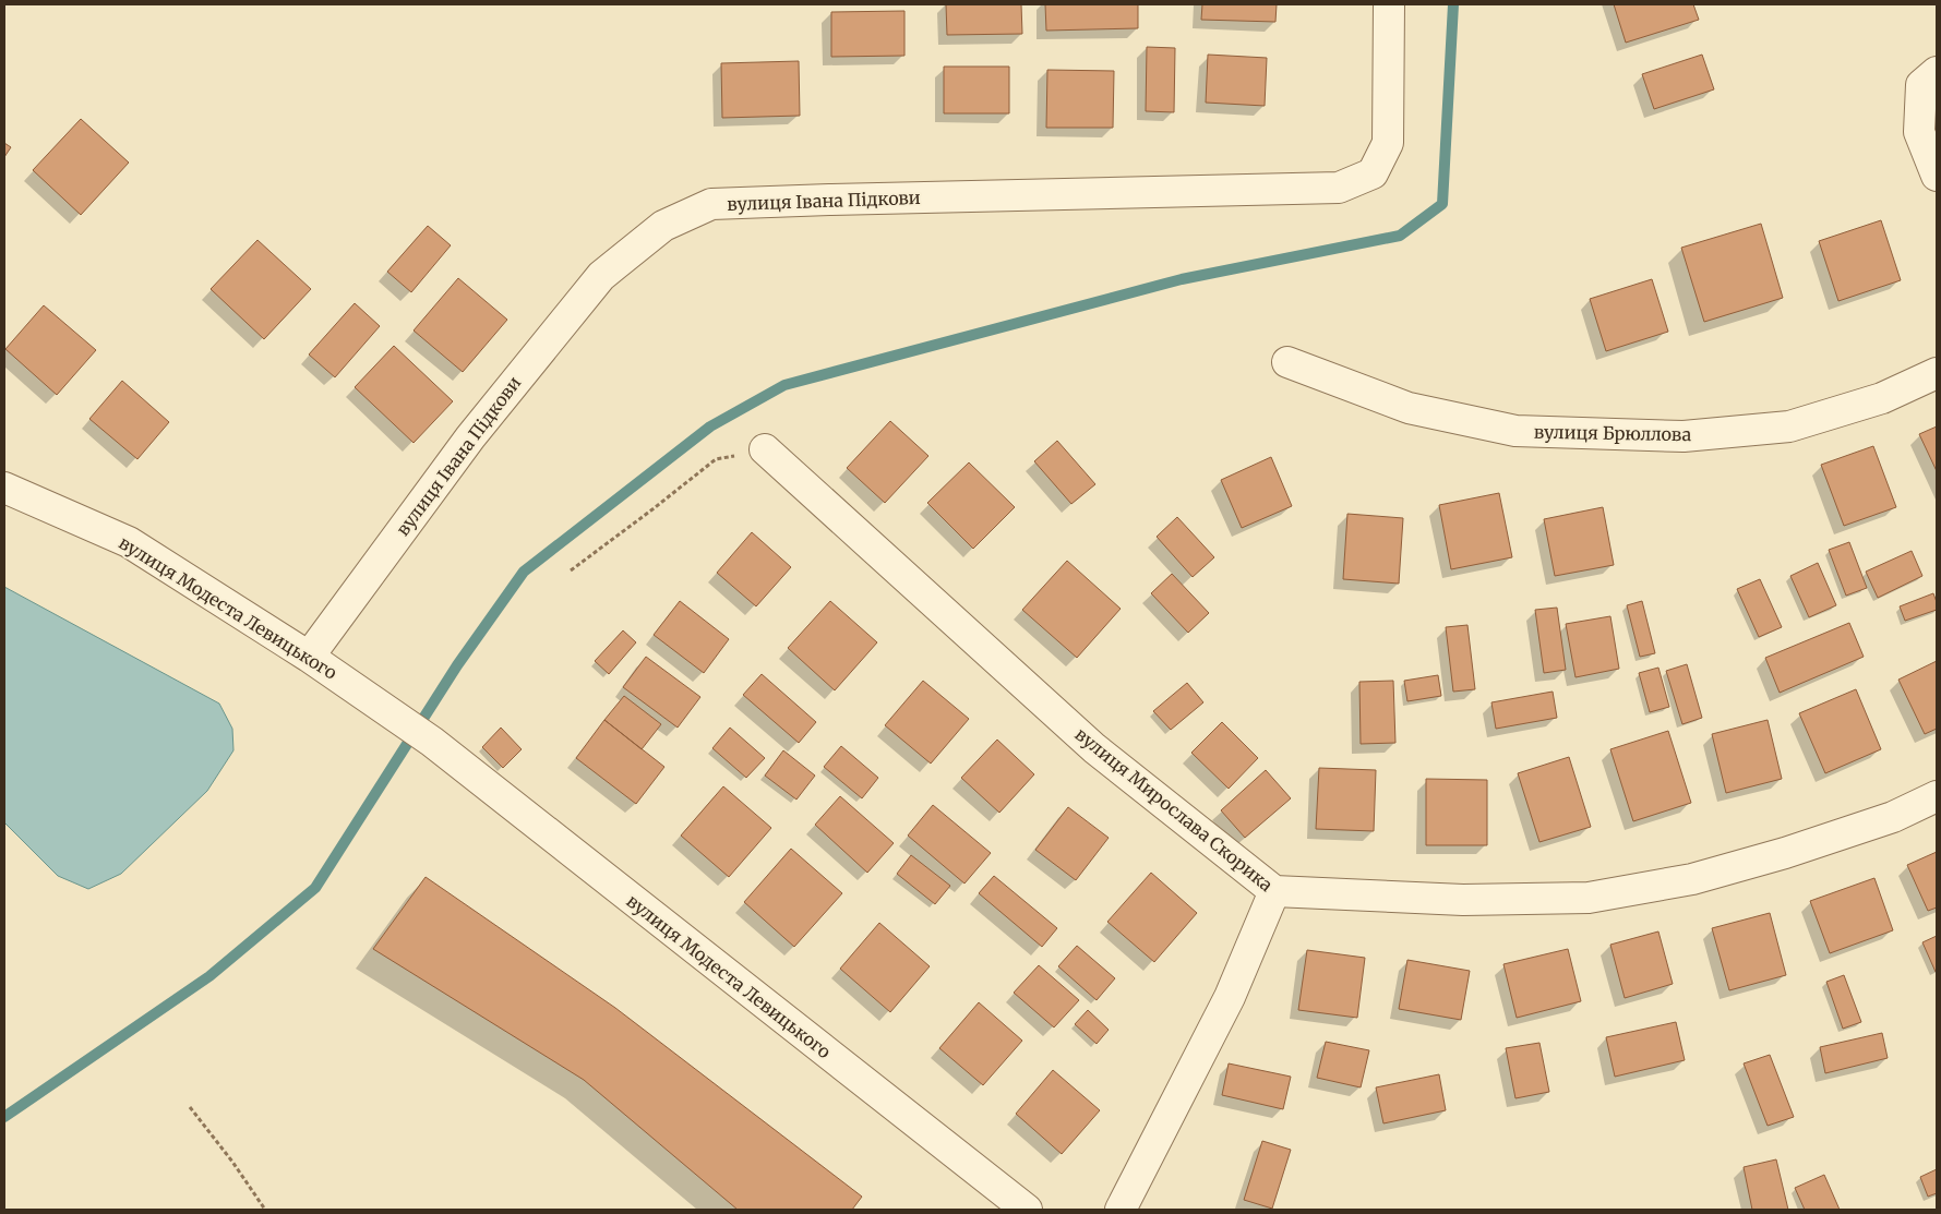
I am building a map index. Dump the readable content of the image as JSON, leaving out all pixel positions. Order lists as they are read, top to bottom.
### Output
{
  "streets": {
    "street": [
      "вулиця Івана Підкови",
      "вулиця Брюллова",
      "вулиця Модеста Левицького",
      "вулиця Мирослава Скорика"
    ]
  },
  "crossings": [
    ["вулиця Івана Підкови", "вулиця Модеста Левицького"]
  ]
}
